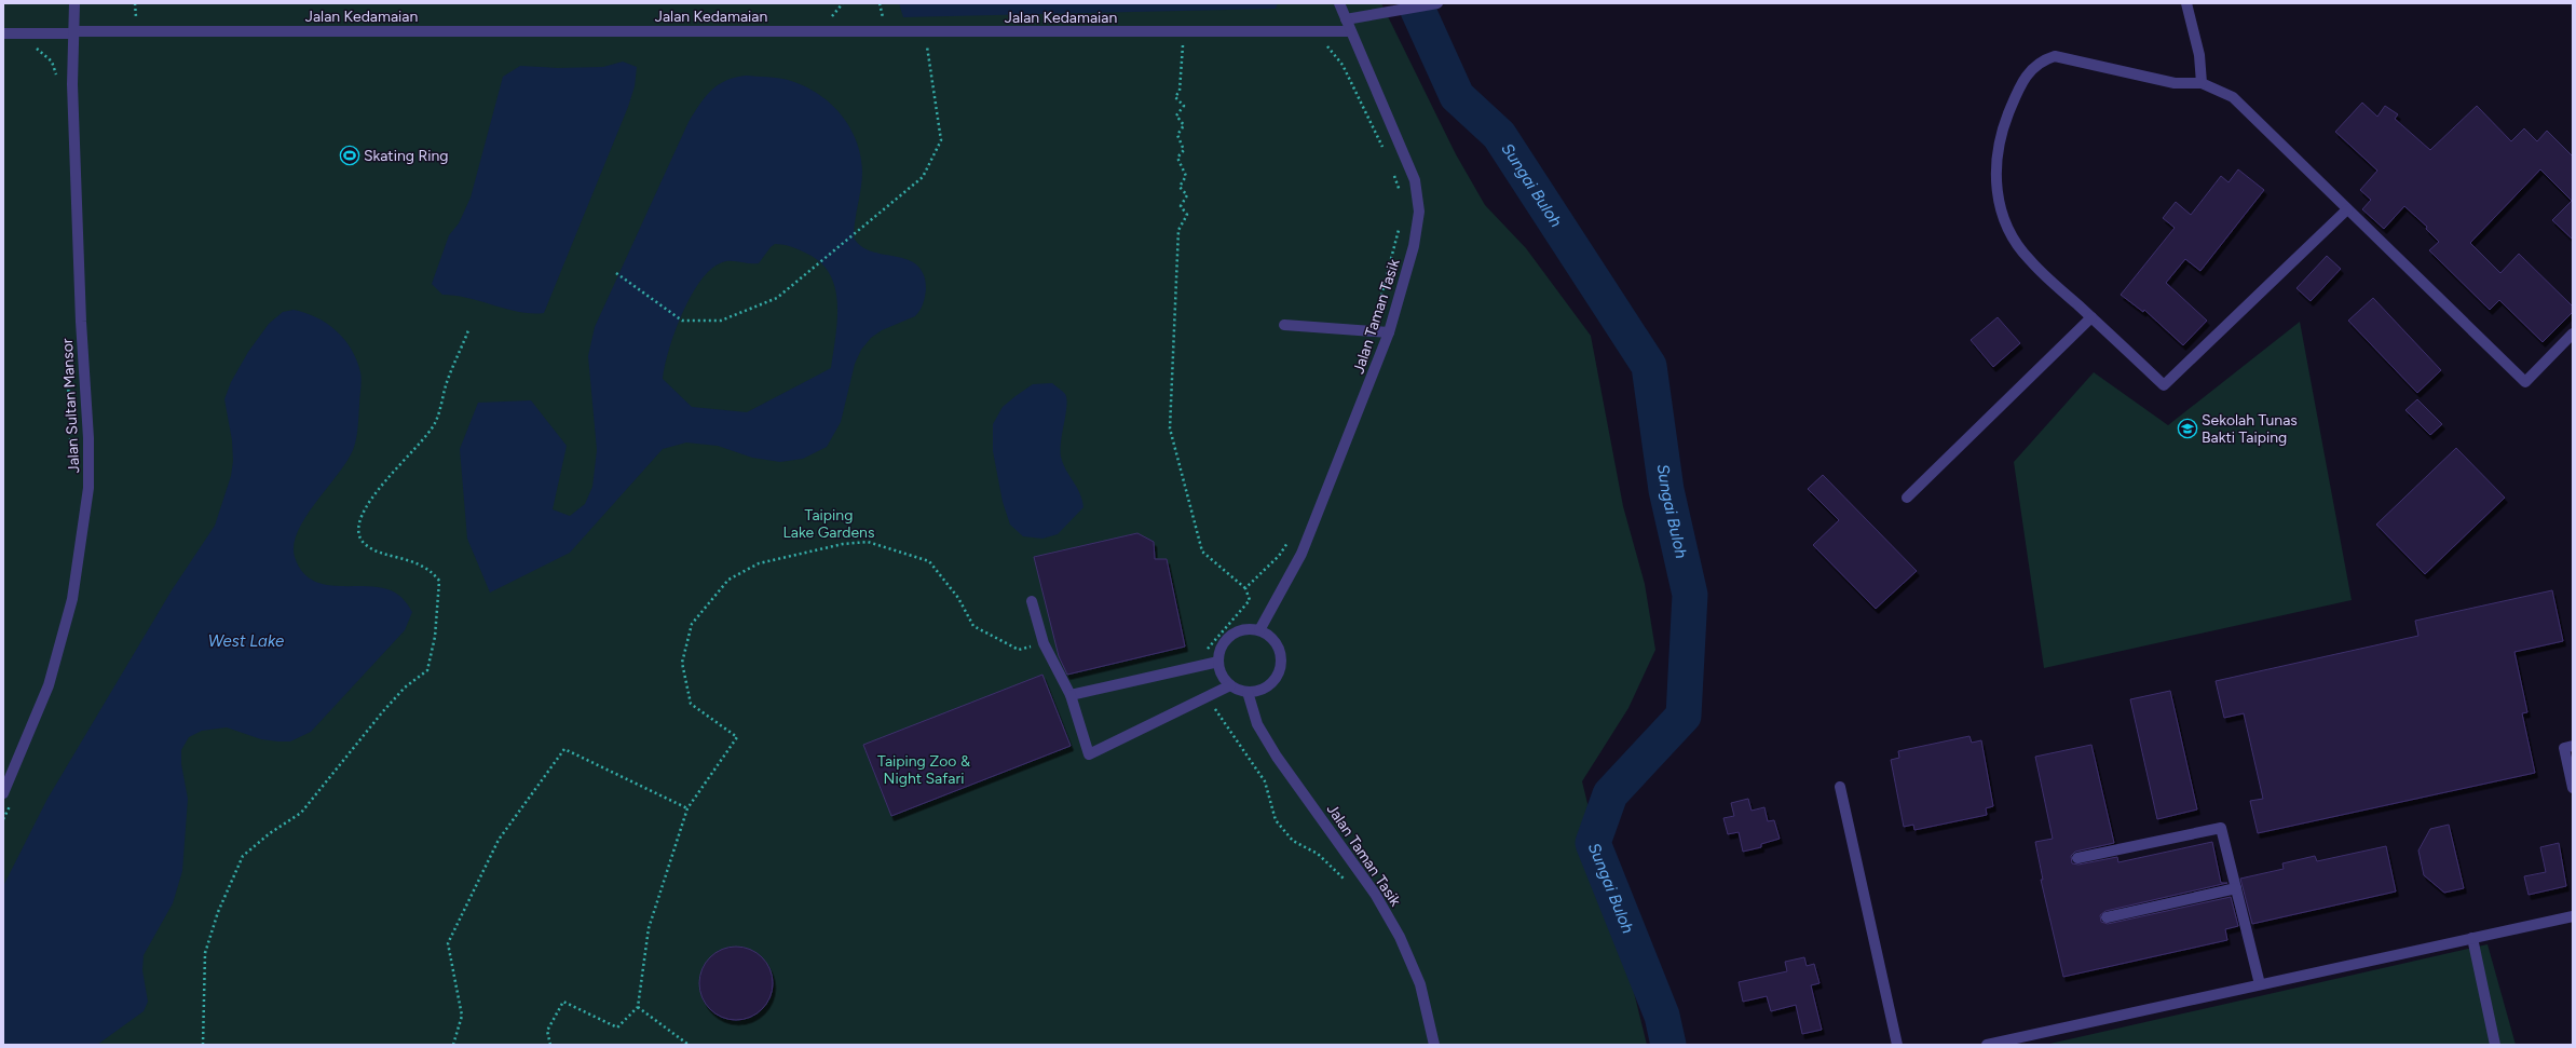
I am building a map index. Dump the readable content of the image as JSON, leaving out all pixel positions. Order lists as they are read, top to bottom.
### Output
{
  "streets": {
    "street": ["Jalan Kedamaian", "Jalan Taman Tasik", "Jalan Sultan Mansor"]
  },
  "crossings": [
    ["Jalan Kedamaian", "Jalan Taman Tasik"],
    ["Jalan Kedamaian", "Jalan Sultan Mansor"]
  ],
  "water": ["Sungai Buloh", "West Lake"],
  "parks": ["Taiping Lake Gardens", "Taiping Zoo & Night Safari"],
  "places": {
    "sports": ["Skating Ring"],
    "school or university": ["Sekolah Tunas Bakti Taiping"]
  }
}
